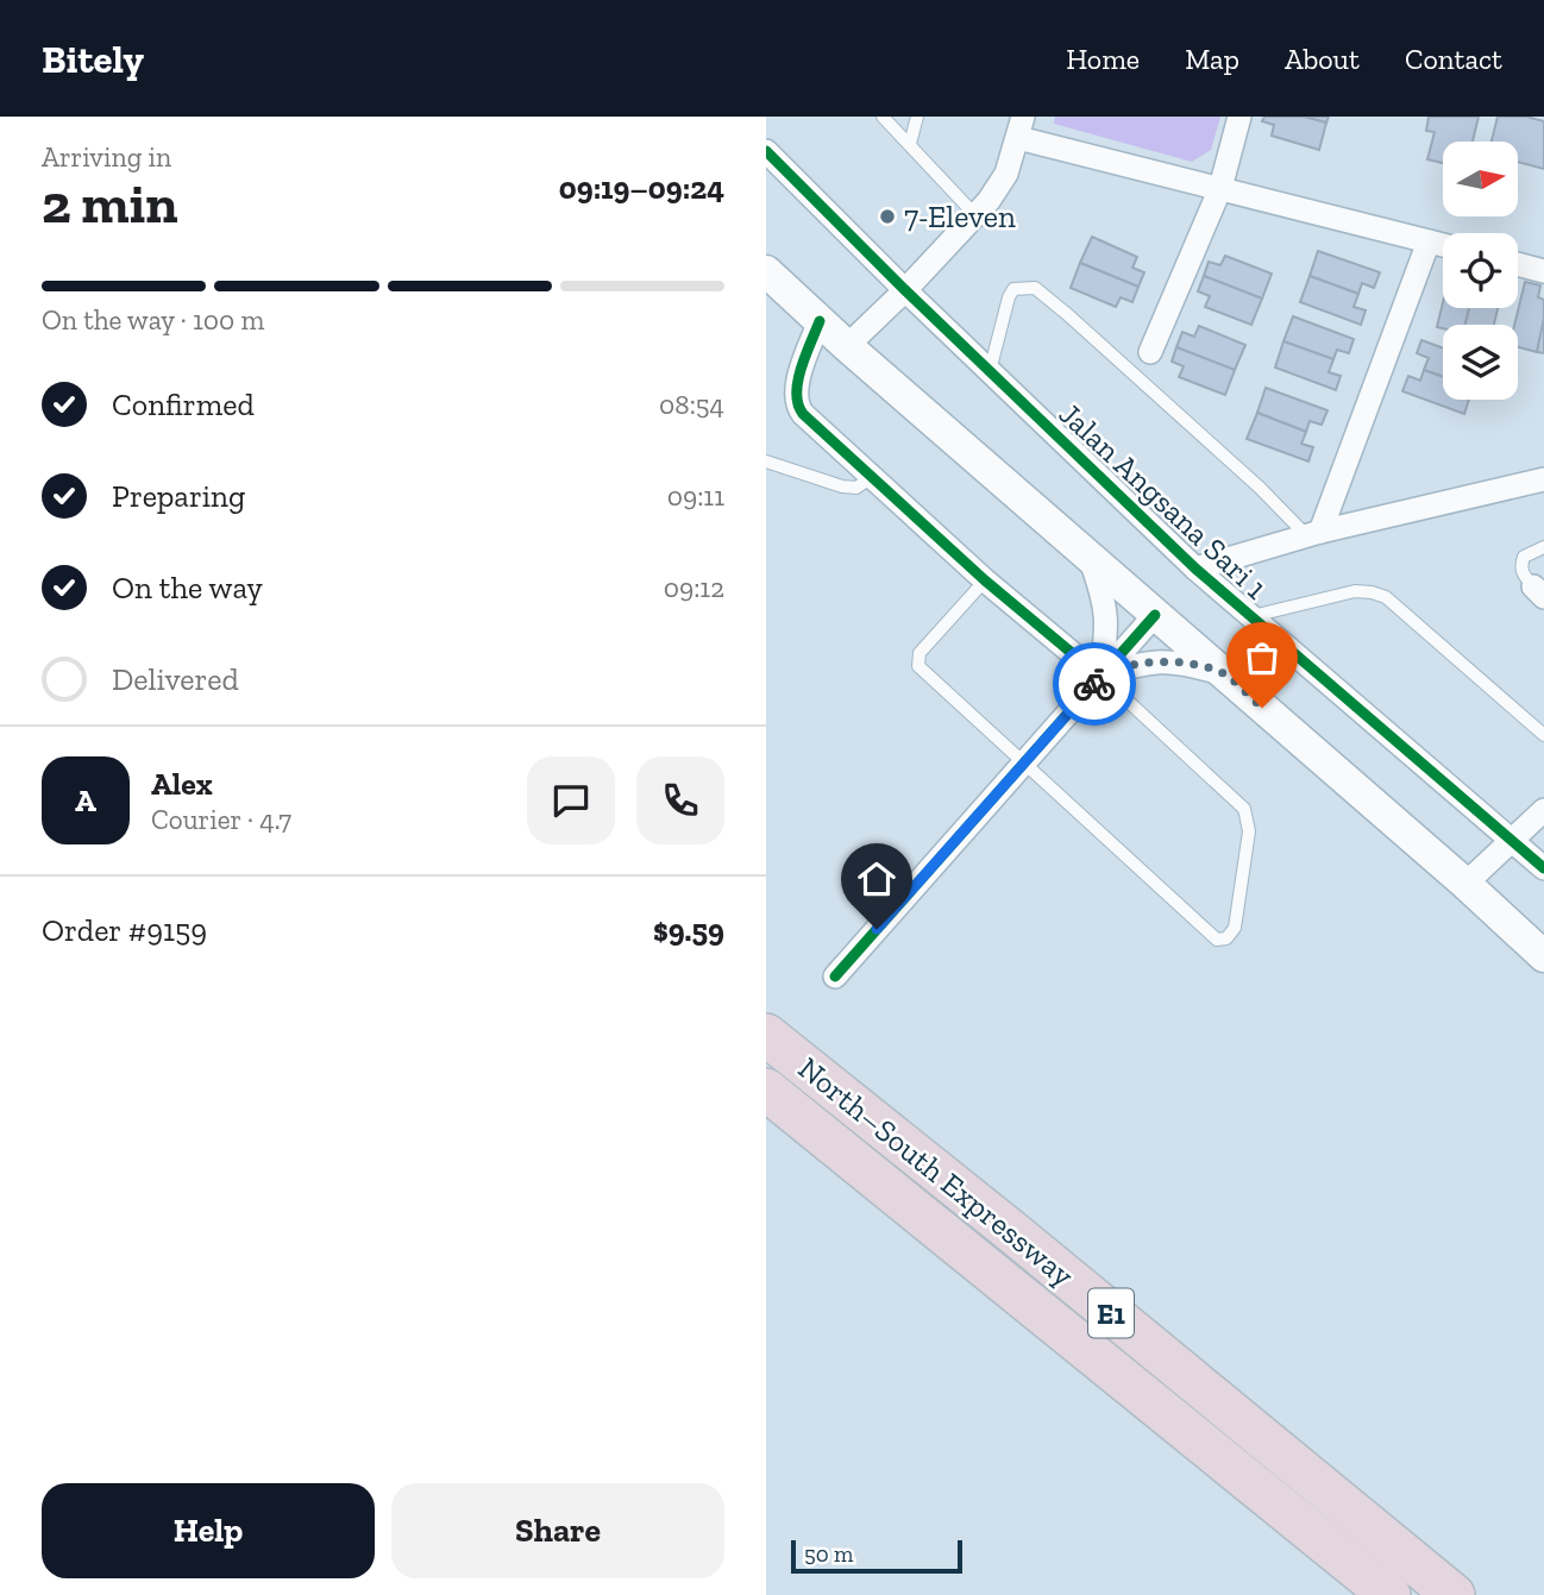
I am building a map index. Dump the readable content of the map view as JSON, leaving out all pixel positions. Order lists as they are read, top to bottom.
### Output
{
  "streets": {
    "highway": ["North–South Expressway", "E1"],
    "street": ["Jalan Angsana Sari 1"]
  },
  "places": ["7-Eleven"],
  "scale_bar": "50 m",
  "north": "right",
  "page": {
    "header": "Bitely",
    "nav": [
      "Home",
      "Map",
      "About",
      "Contact"
    ],
    "heading": ["2 min", "Arriving in", "09:19–09:24"],
    "panel": [
      "Alex",
      "Courier · 4.7",
      "Order #9159",
      "$9.59"
    ],
    "bar": "On the way · 100 m",
    "list": [
      ["Confirmed", "08:54"],
      ["Preparing", "09:11"],
      ["On the way", "09:12"],
      "Delivered"
    ],
    "round": "A",
    "buttons": ["Help", "Share"],
    "scale": "50 m"
  }
}
